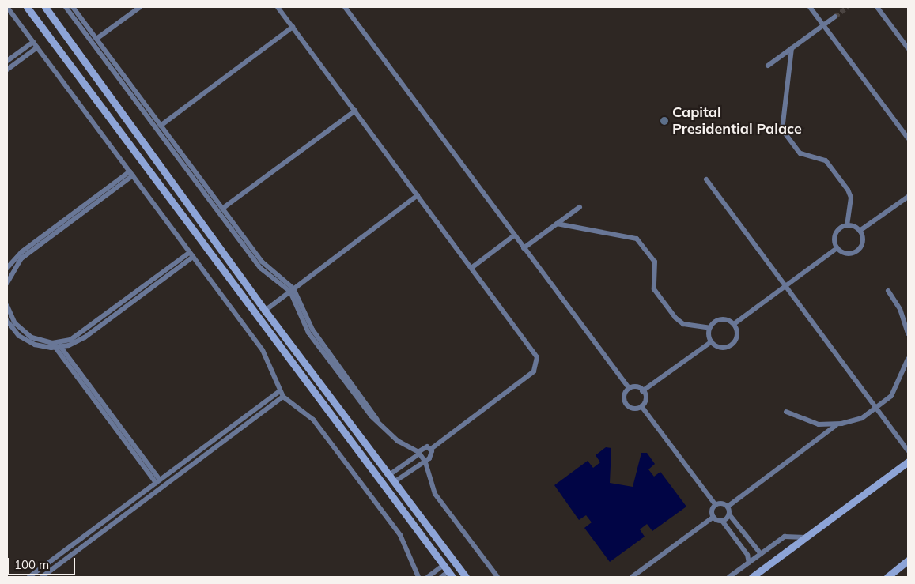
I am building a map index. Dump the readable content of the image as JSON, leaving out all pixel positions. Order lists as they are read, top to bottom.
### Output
{
  "places": ["Capital Presidential Palace"],
  "scale_bar": "100 m"
}
